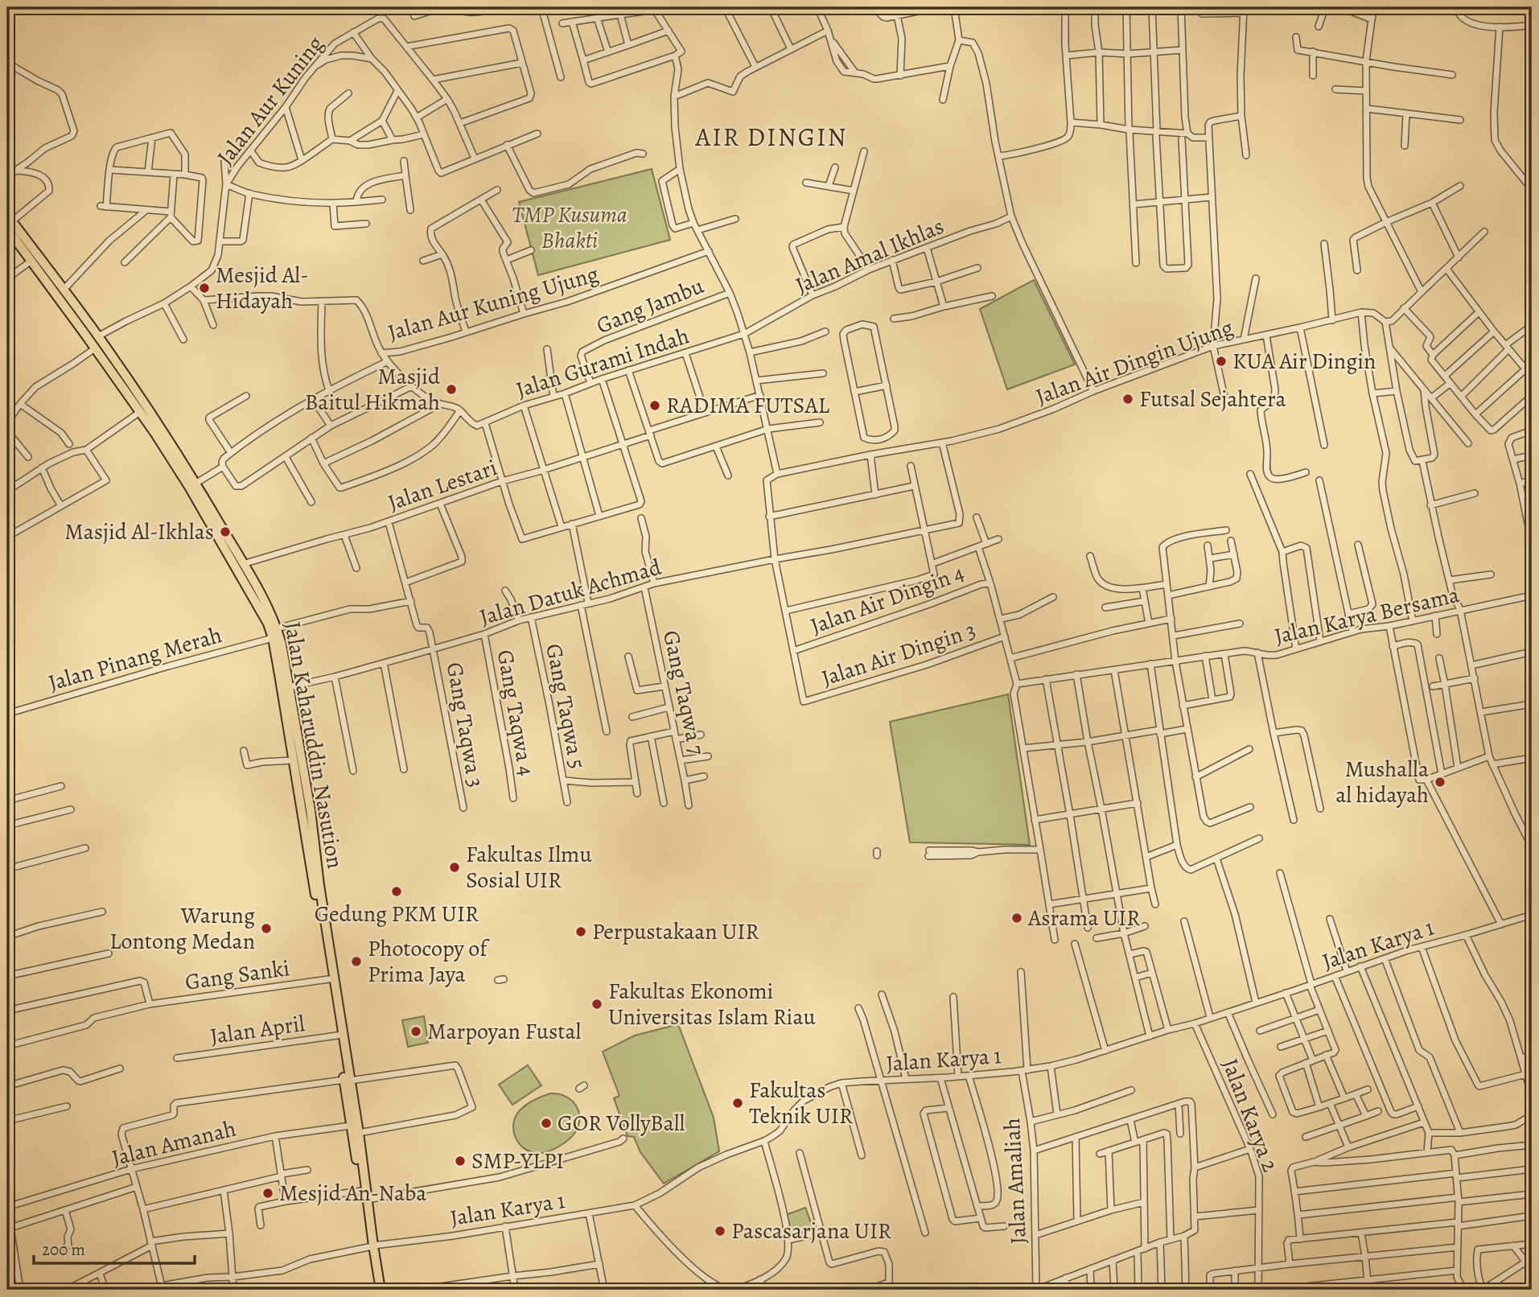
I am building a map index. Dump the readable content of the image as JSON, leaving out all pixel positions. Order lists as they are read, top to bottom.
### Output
{
  "streets": {
    "highway": ["Jalan Kaharuddin Nasution"],
    "street": [
      "Jalan Aur Kuning",
      "Jalan Amal Ikhlas",
      "Jalan Aur Kuning Ujung",
      "Gang Jambu",
      "Jalan Air Dingin Ujung",
      "Jalan Gurami Indah",
      "Jalan Lestari",
      "Jalan Datuk Achmad",
      "Jalan Air Dingin 4",
      "Jalan Karya Bersama",
      "Jalan Air Dingin 3",
      "Jalan Pinang Merah",
      "Gang Taqwa 7",
      "Gang Taqwa 5",
      "Gang Taqwa 4",
      "Gang Taqwa 3",
      "Jalan Karya 1",
      "Gang Sanki",
      "Jalan April",
      "Jalan Karya 2",
      "Jalan Amanah",
      "Jalan Amaliah"
    ]
  },
  "crossings": [
    ["Jalan Aur Kuning", "Jalan Kaharuddin Nasution"],
    ["Jalan Amal Ikhlas", "Jalan Gurami Indah"],
    ["Gang Jambu", "Jalan Gurami Indah"],
    ["Jalan Air Dingin Ujung", "Jalan Datuk Achmad"],
    ["Jalan Lestari", "Jalan Kaharuddin Nasution"],
    ["Jalan Datuk Achmad", "Gang Taqwa 7"],
    ["Jalan Datuk Achmad", "Gang Taqwa 5"],
    ["Jalan Datuk Achmad", "Gang Taqwa 4"],
    ["Jalan Datuk Achmad", "Gang Taqwa 3"],
    ["Jalan Datuk Achmad", "Jalan Kaharuddin Nasution"],
    ["Jalan Air Dingin 4", "Jalan Karya Bersama"],
    ["Jalan Air Dingin 4", "Jalan Air Dingin 3"],
    ["Jalan Pinang Merah", "Jalan Kaharuddin Nasution"],
    ["Jalan Kaharuddin Nasution", "Jalan Karya 1"],
    ["Jalan Kaharuddin Nasution", "Gang Sanki"],
    ["Jalan Kaharuddin Nasution", "Jalan April"],
    ["Jalan Kaharuddin Nasution", "Jalan Amanah"],
    ["Jalan Karya 1", "Jalan Karya 2"],
    ["Jalan Karya 1", "Jalan Amaliah"]
  ],
  "districts": ["AIR DINGIN"],
  "parks": ["TMP Kusuma Bhakti"],
  "places": [
    "Mesjid Al- Hidayah",
    "KUA Air Dingin",
    "Masjid Baitul Hikmah",
    "Futsal Sejahtera",
    "RADIMA FUTSAL",
    "Masjid Al-Ikhlas",
    "Mushalla al hidayah",
    "Fakultas Ilmu Sosial UIR",
    "Gedung PKM UIR",
    "Asrama UIR",
    "Warung Lontong Medan",
    "Perpustakaan UIR",
    "Photocopy of Prima Jaya",
    "Fakultas Ekonomi Universitas Islam Riau",
    "Marpoyan Fustal",
    "Fakultas Teknik UIR",
    "GOR VollyBall",
    "SMP-YLPI",
    "Mesjid An-Naba",
    "Pascasarjana UIR"
  ],
  "scale_bar": "200 m"
}
